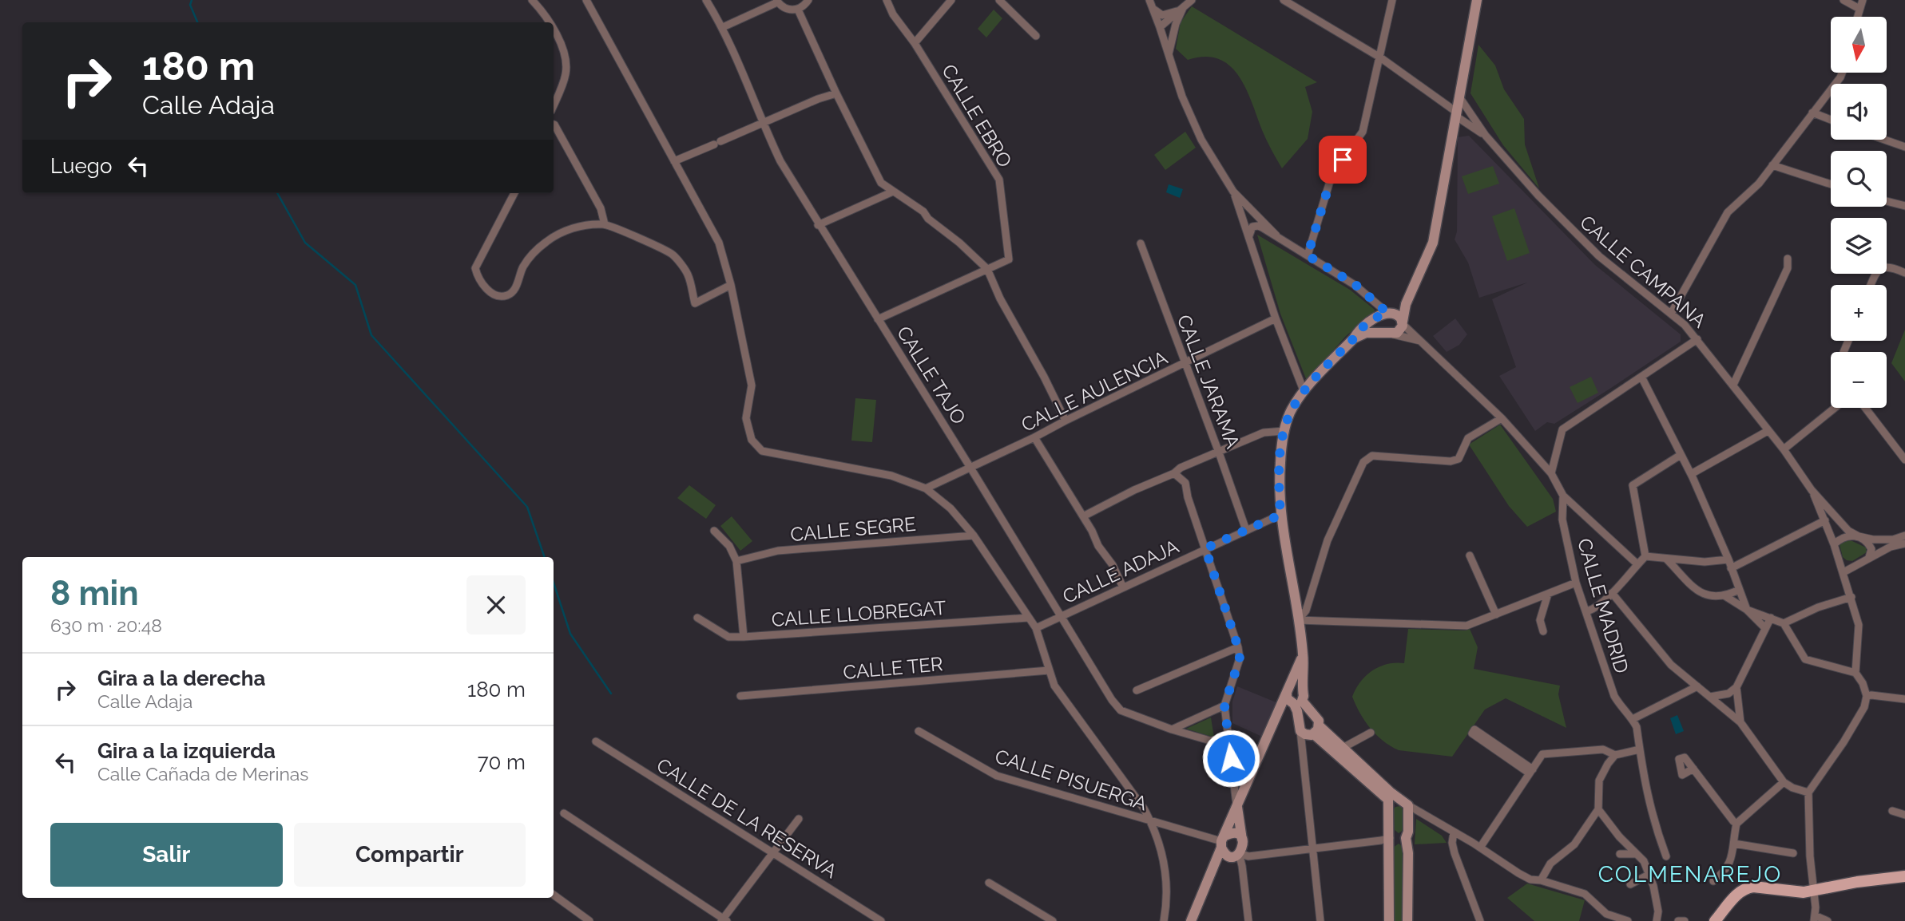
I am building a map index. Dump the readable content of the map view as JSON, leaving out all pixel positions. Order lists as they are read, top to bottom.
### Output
{
  "streets": {
    "street": [
      "CALLE EBRO",
      "CALLE CAMPANA",
      "CALLE TAJO",
      "CALLE JARAMA",
      "CALLE AULENCIA",
      "CALLE SEGRE",
      "CALLE ADAJA",
      "CALLE MADRID",
      "CALLE LLOBREGAT",
      "CALLE TER",
      "CALLE PISUERGA",
      "CALLE DE LA RESERVA"
    ]
  },
  "crossings": [
    ["CALLE TAJO", "CALLE AULENCIA"],
    ["CALLE TAJO", "CALLE ADAJA"],
    ["CALLE JARAMA", "CALLE AULENCIA"],
    ["CALLE JARAMA", "CALLE ADAJA"]
  ],
  "districts": ["COLMENAREJO"],
  "north": "bottom",
  "page": {
    "map_buttons": ["+", "−"],
    "turn": ["180 m", "Calle Adaja"],
    "then": "Luego",
    "heading": ["8 min", "630 m · 20:48"],
    "list": [
      {
        "name": "Gira a la derecha",
        "note": "Calle Adaja",
        "value": "180 m"
      },
      {
        "name": "Gira a la izquierda",
        "note": "Calle Cañada de Merinas",
        "value": "70 m"
      }
    ],
    "buttons": ["Salir", "Compartir"]
  }
}
